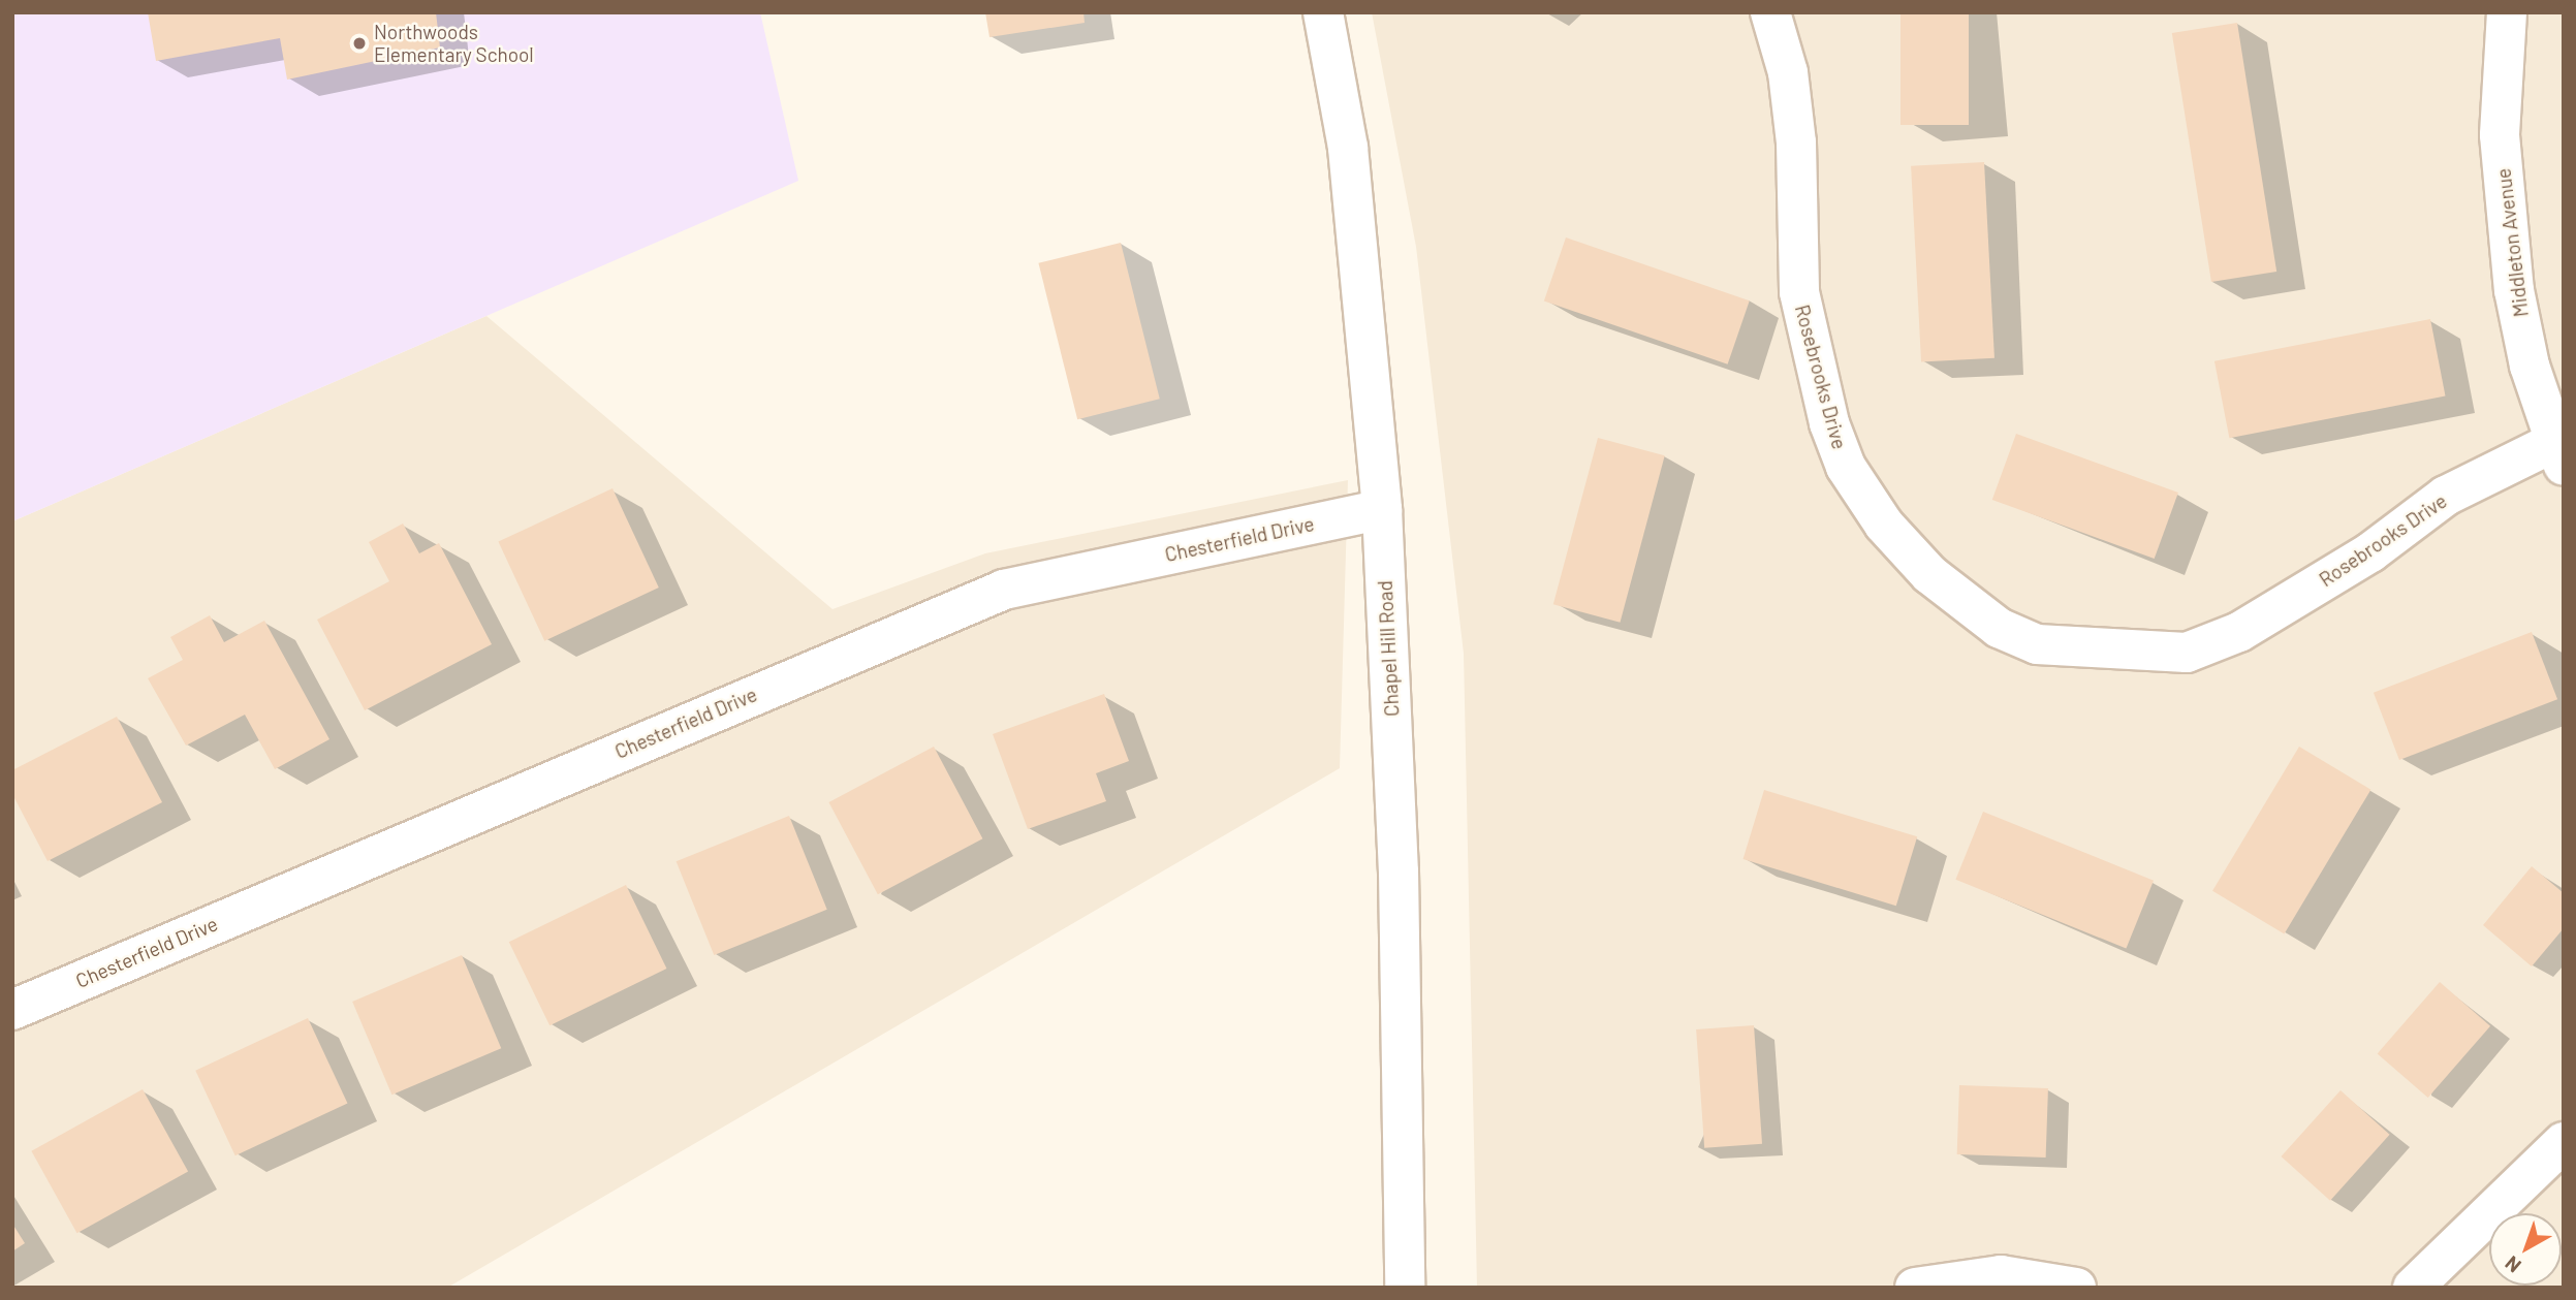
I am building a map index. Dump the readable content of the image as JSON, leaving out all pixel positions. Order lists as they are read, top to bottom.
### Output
{
  "streets": {
    "street": [
      "Middleton Avenue",
      "Rosebrooks Drive",
      "Chesterfield Drive",
      "Chapel Hill Road"
    ]
  },
  "crossings": [
    ["Middleton Avenue", "Rosebrooks Drive"],
    ["Chesterfield Drive", "Chapel Hill Road"]
  ],
  "places": ["Northwoods Elementary School"],
  "north": "bottom left"
}
